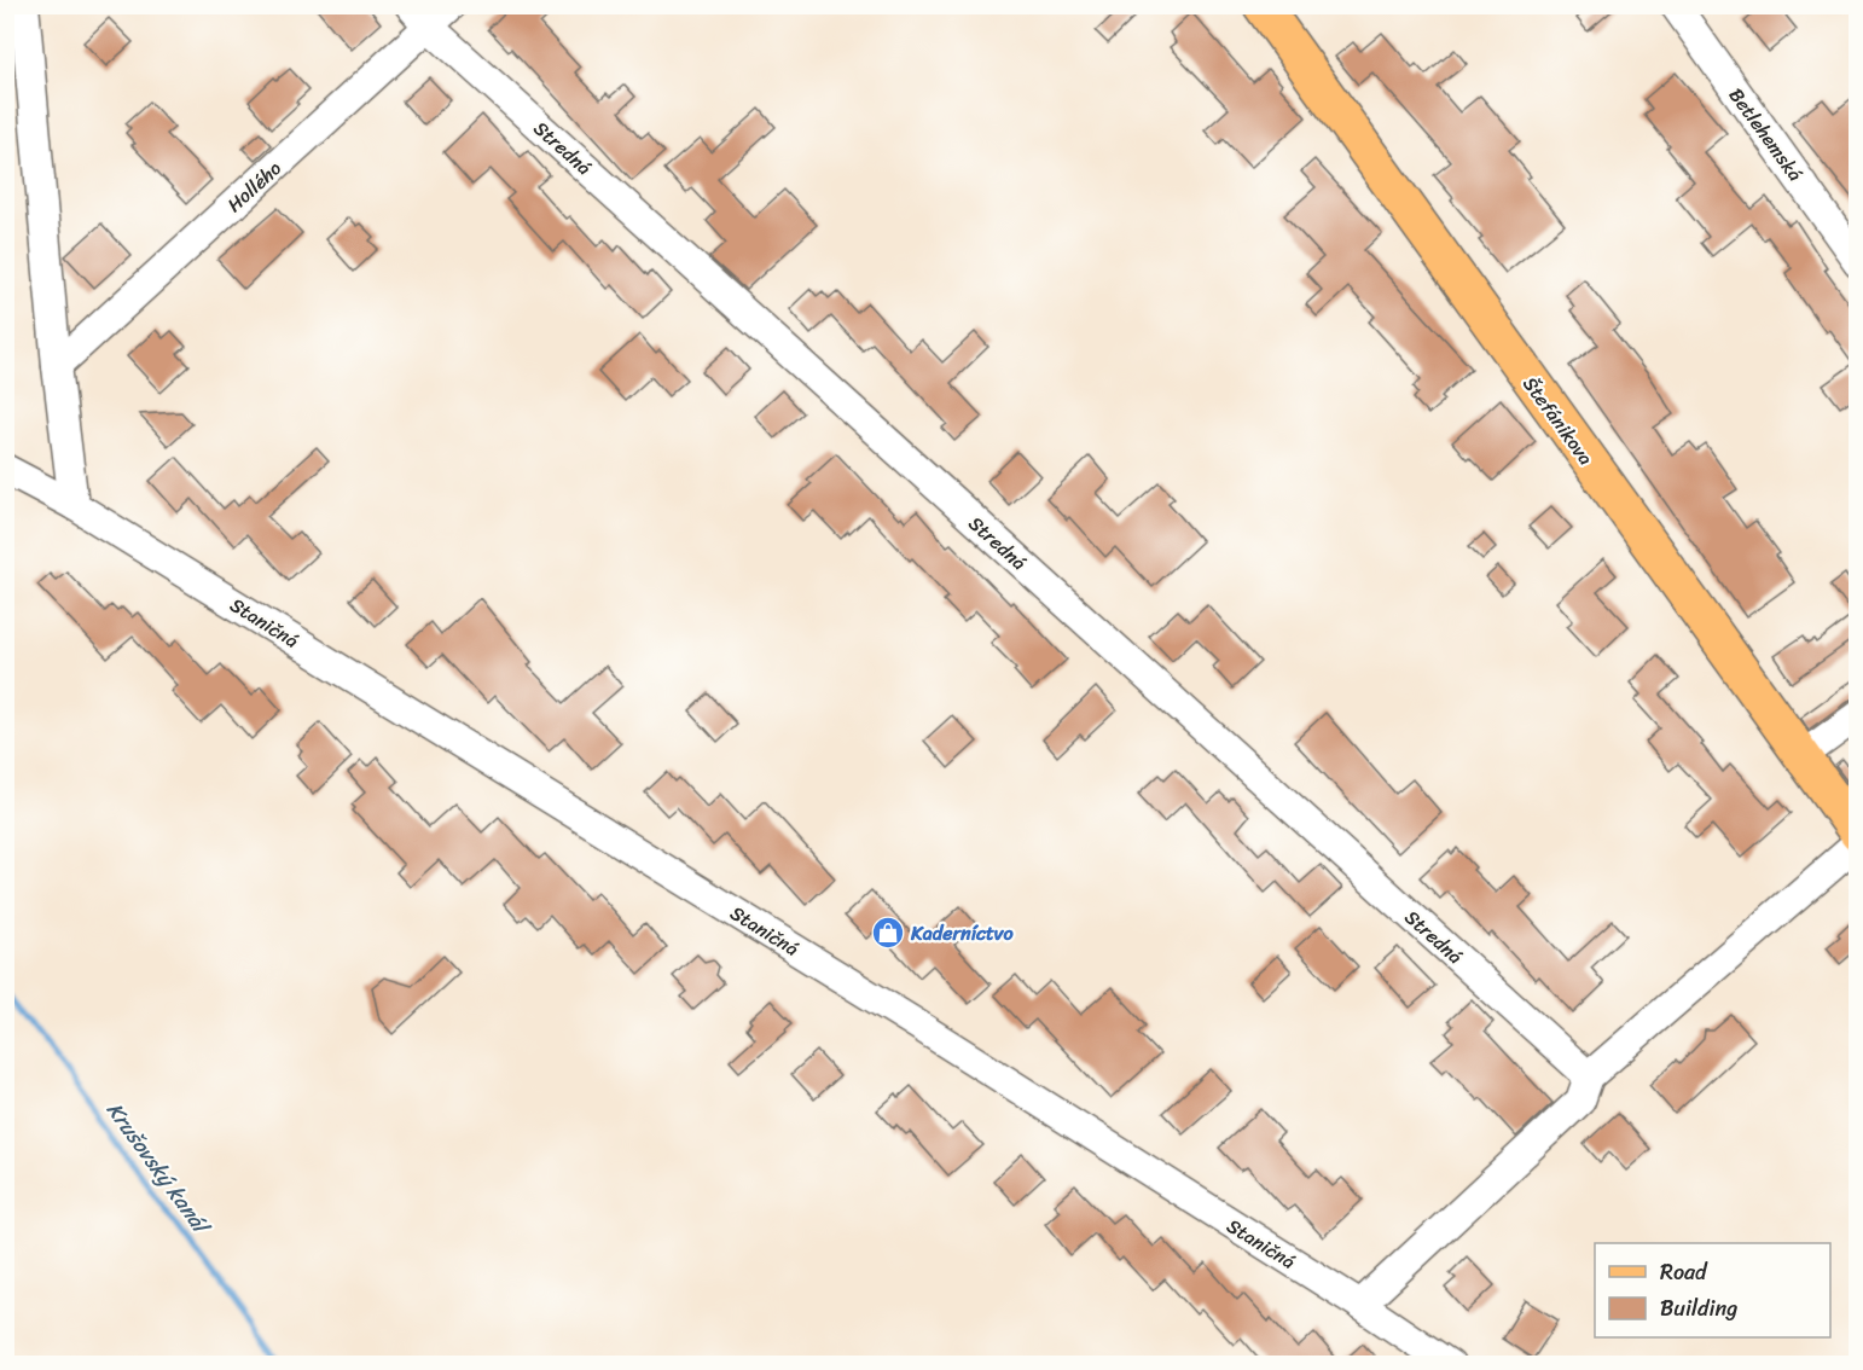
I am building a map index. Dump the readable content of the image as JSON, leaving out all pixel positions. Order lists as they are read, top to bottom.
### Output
{
  "streets": {
    "main road": ["Štefánikova"],
    "street": [
      "Betlehemská",
      "Stredná",
      "Hollého",
      "Staničná"
    ]
  },
  "crossings": [
    ["Stredná", "Hollého"]
  ],
  "water": ["Krušovský kanál"],
  "places": {
    "shop": ["Kaderníctvo"]
  },
  "legend": ["Road", "Building"]
}
